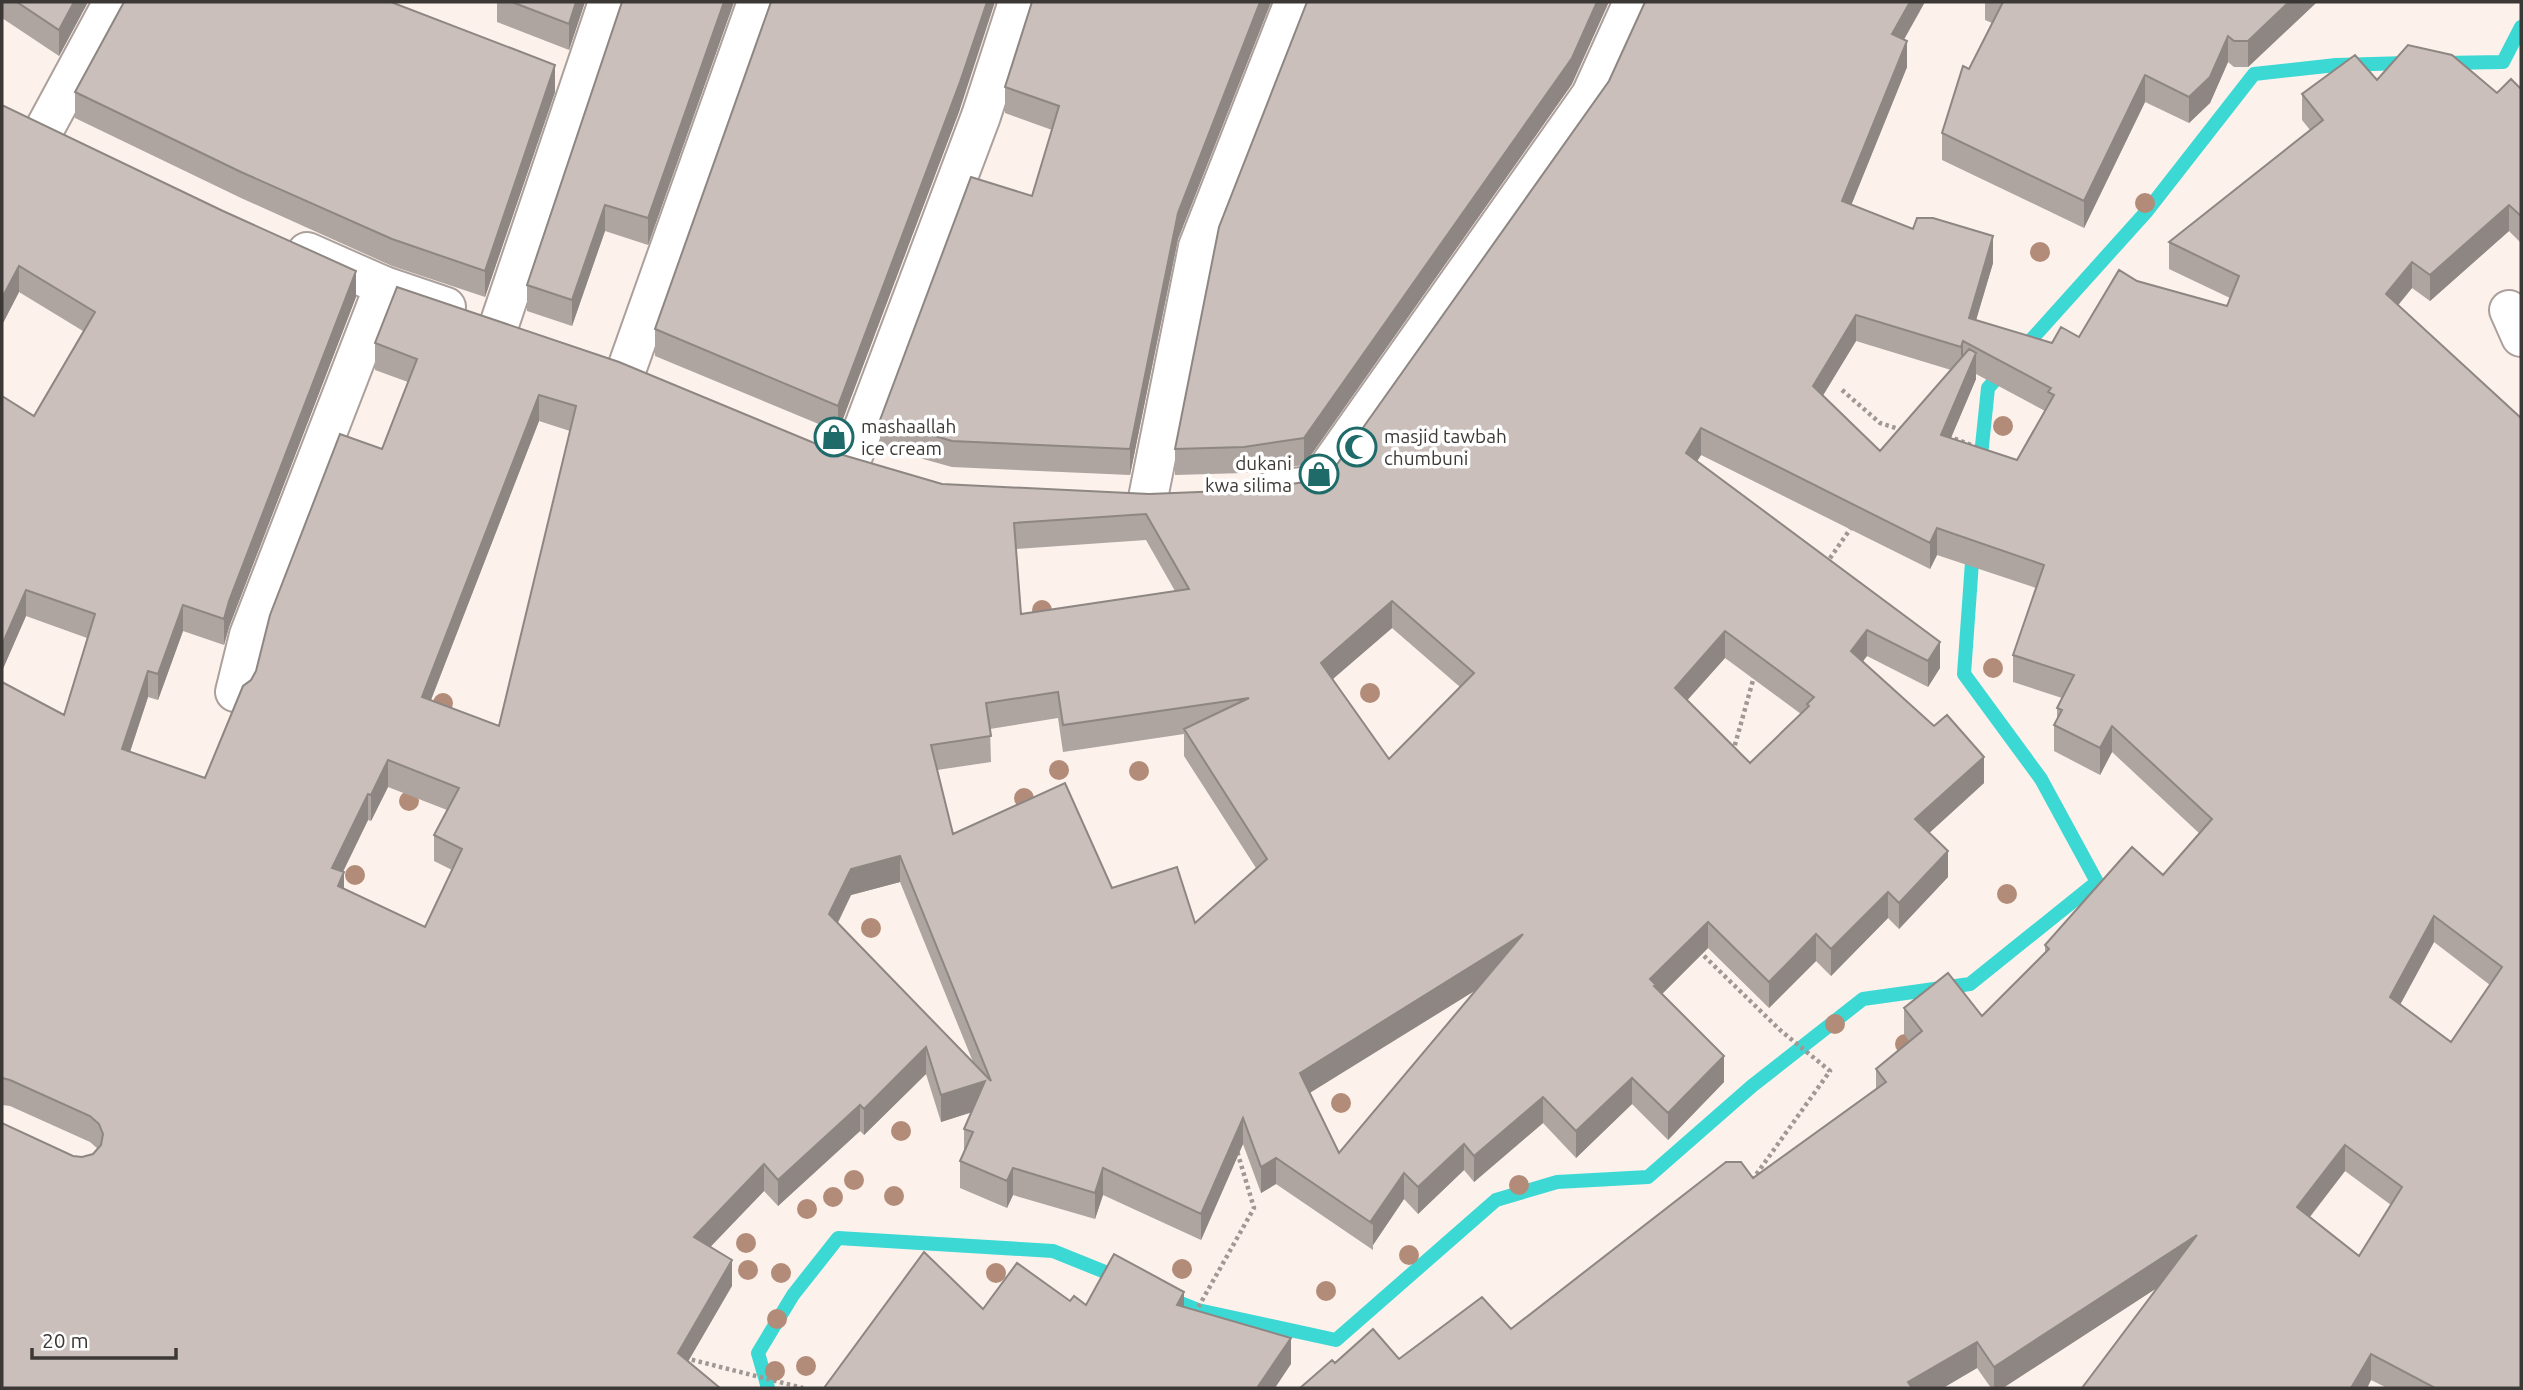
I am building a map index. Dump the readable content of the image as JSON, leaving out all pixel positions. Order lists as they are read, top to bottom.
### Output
{
  "places": {
    "shop": ["mashaallah ice cream", "dukani kwa silima"],
    "mosque": ["masjid tawbah chumbuni"]
  },
  "scale_bar": "20 m"
}
